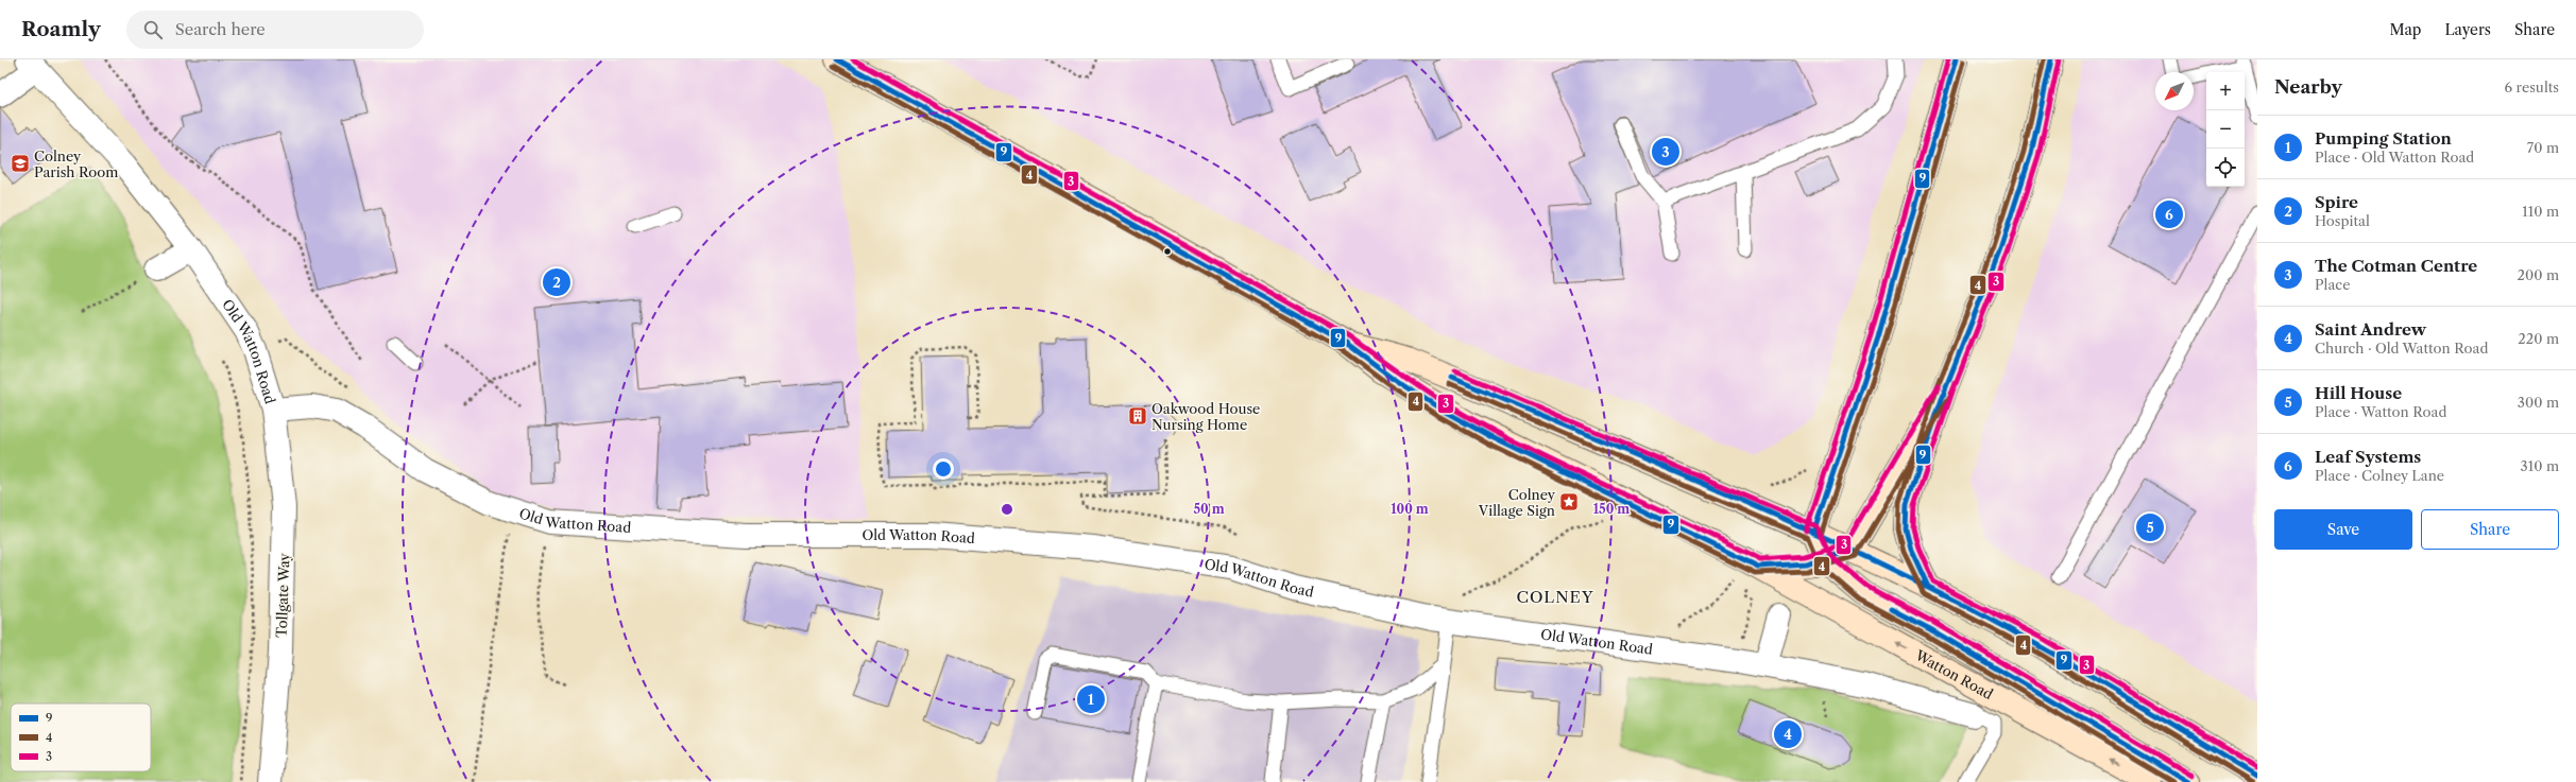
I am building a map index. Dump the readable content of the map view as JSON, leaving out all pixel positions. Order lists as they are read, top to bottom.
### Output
{
  "streets": {
    "main road": ["Watton Road"],
    "street": ["Old Watton Road", "Tollgate Way"]
  },
  "crossings": [
    ["Old Watton Road", "Tollgate Way"]
  ],
  "districts": ["COLNEY"],
  "places": {
    "school or university": ["Colney Parish Room"],
    "building": ["Oakwood House Nursing Home"],
    "place": ["Colney Village Sign"]
  },
  "lines": ["transit line 9", "transit line 4", "transit line 3"],
  "legend": ["9", "4", "3"],
  "north": "bottom left",
  "page": {
    "header": "Roamly",
    "search": "Search here",
    "nav": ["Map", "Layers", "Share"],
    "heading": ["Nearby", "6 results"],
    "map_buttons": ["+", "−"],
    "list": [
      {
        "mark": "1",
        "name": "Pumping Station",
        "note": "Place · Old Watton Road",
        "value": "70 m"
      },
      {
        "mark": "2",
        "name": "Spire",
        "note": "Hospital",
        "value": "110 m"
      },
      {
        "mark": "3",
        "name": "The Cotman Centre",
        "note": "Place",
        "value": "200 m"
      },
      {
        "mark": "4",
        "name": "Saint Andrew",
        "note": "Church · Old Watton Road",
        "value": "220 m"
      },
      {
        "mark": "5",
        "name": "Hill House",
        "note": "Place · Watton Road",
        "value": "300 m"
      },
      {
        "mark": "6",
        "name": "Leaf Systems",
        "note": "Place · Colney Lane",
        "value": "310 m"
      }
    ],
    "pins": [
      "3",
      "6",
      "2",
      "5",
      "1",
      "4"
    ],
    "buttons": ["Save", "Share"]
  },
  "rings": ["50 m", "100 m", "150 m"]
}
